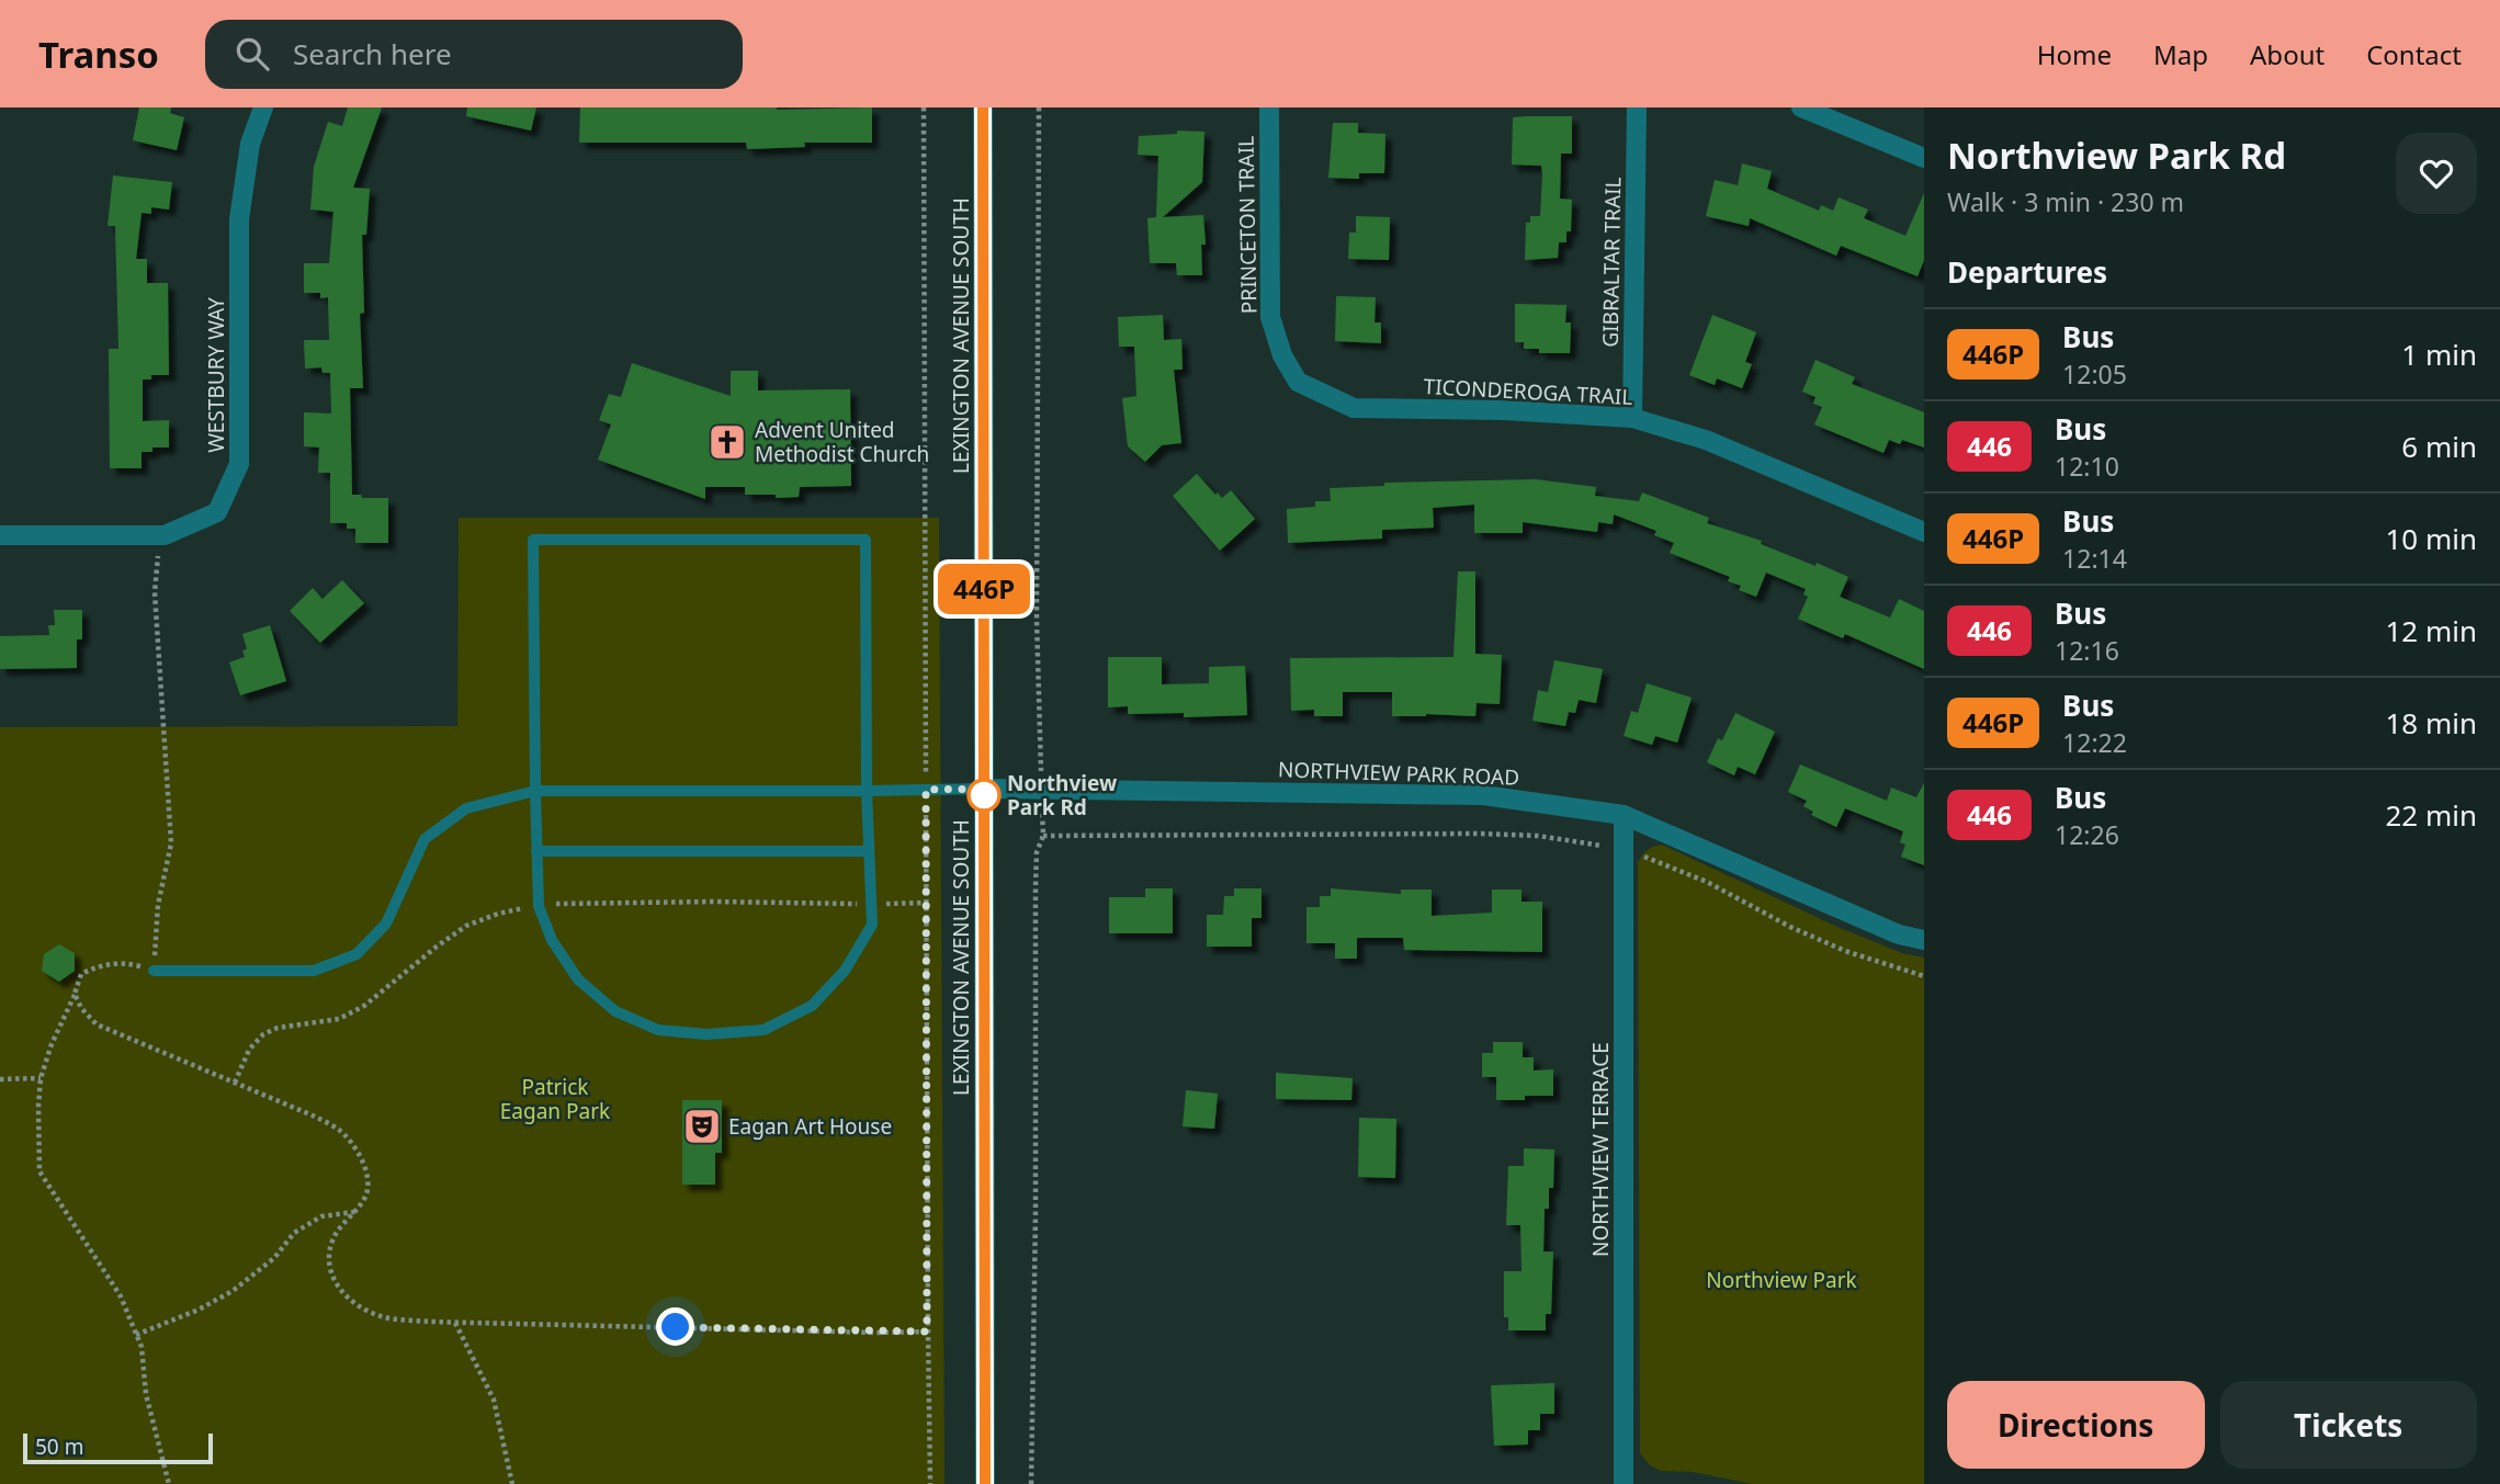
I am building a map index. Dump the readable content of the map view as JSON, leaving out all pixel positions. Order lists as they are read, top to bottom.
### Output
{
  "streets": {
    "street": [
      "PRINCETON TRAIL",
      "GIBRALTAR TRAIL",
      "LEXINGTON AVENUE SOUTH",
      "WESTBURY WAY",
      "TICONDEROGA TRAIL",
      "NORTHVIEW PARK ROAD",
      "NORTHVIEW TERRACE"
    ]
  },
  "crossings": [
    ["PRINCETON TRAIL", "TICONDEROGA TRAIL"],
    ["GIBRALTAR TRAIL", "TICONDEROGA TRAIL"],
    ["LEXINGTON AVENUE SOUTH", "NORTHVIEW PARK ROAD"],
    ["NORTHVIEW PARK ROAD", "NORTHVIEW TERRACE"]
  ],
  "parks": ["Patrick Eagan Park", "Northview Park"],
  "places": {
    "church": ["Advent United Methodist Church"],
    "other": ["Northview Park Rd"],
    "theatre": ["Eagan Art House"]
  },
  "lines": ["bus line 446P"],
  "scale_bar": "50 m",
  "page": {
    "header": "Transo",
    "search": "Search here",
    "nav": [
      "Home",
      "Map",
      "About",
      "Contact"
    ],
    "on_map": "446P",
    "heading": [
      ["Northview Park Rd", "Walk · 3 min · 230 m"],
      "Departures"
    ],
    "list": [
      {
        "mark": "446P",
        "name": "Bus",
        "note": "12:05",
        "value": "1 min"
      },
      {
        "mark": "446",
        "name": "Bus",
        "note": "12:10",
        "value": "6 min"
      },
      {
        "mark": "446P",
        "name": "Bus",
        "note": "12:14",
        "value": "10 min"
      },
      {
        "mark": "446",
        "name": "Bus",
        "note": "12:16",
        "value": "12 min"
      },
      {
        "mark": "446P",
        "name": "Bus",
        "note": "12:22",
        "value": "18 min"
      },
      {
        "mark": "446",
        "name": "Bus",
        "note": "12:26",
        "value": "22 min"
      }
    ],
    "buttons": ["Directions", "Tickets"],
    "scale": "50 m"
  }
}
